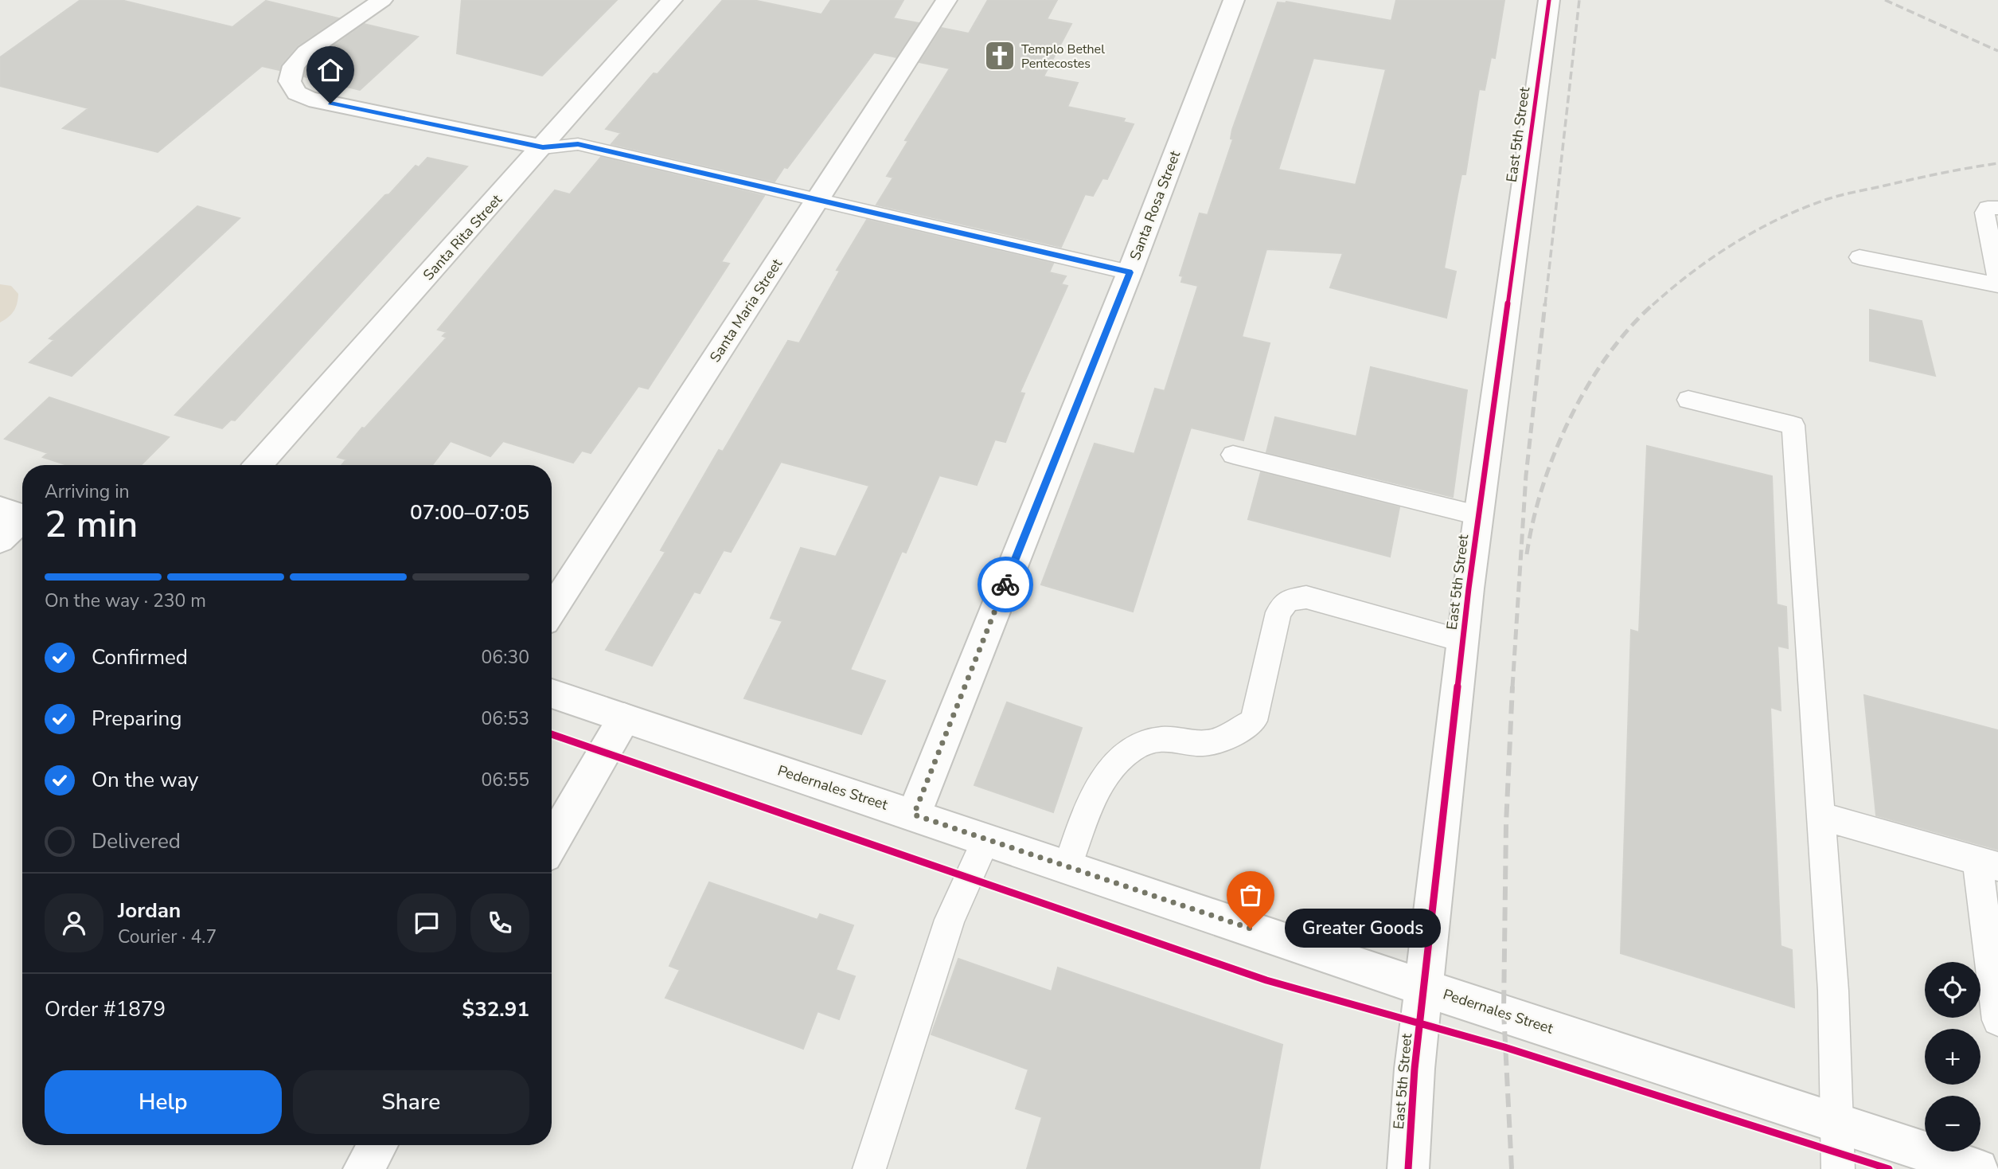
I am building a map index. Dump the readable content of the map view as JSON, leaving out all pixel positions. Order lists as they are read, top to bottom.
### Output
{
  "streets": {
    "street": [
      "East 5th Street",
      "Santa Rosa Street",
      "Santa Rita Street",
      "Santa Maria Street",
      "Pedernales Street"
    ]
  },
  "crossings": [
    ["East 5th Street", "Pedernales Street"],
    ["Santa Rosa Street", "Pedernales Street"]
  ],
  "places": {
    "church": ["Templo Bethel Pentecostes"],
    "other": ["Greater Goods"]
  },
  "page": {
    "heading": ["2 min", "Arriving in", "07:00–07:05"],
    "panel": [
      "Jordan",
      "Courier · 4.7",
      "Order #1879",
      "$32.91"
    ],
    "bar": "On the way · 230 m",
    "list": [
      ["Confirmed", "06:30"],
      ["Preparing", "06:53"],
      ["On the way", "06:55"],
      "Delivered"
    ],
    "bubble": "Greater Goods",
    "map_buttons": ["+", "−"],
    "buttons": ["Help", "Share"]
  }
}
